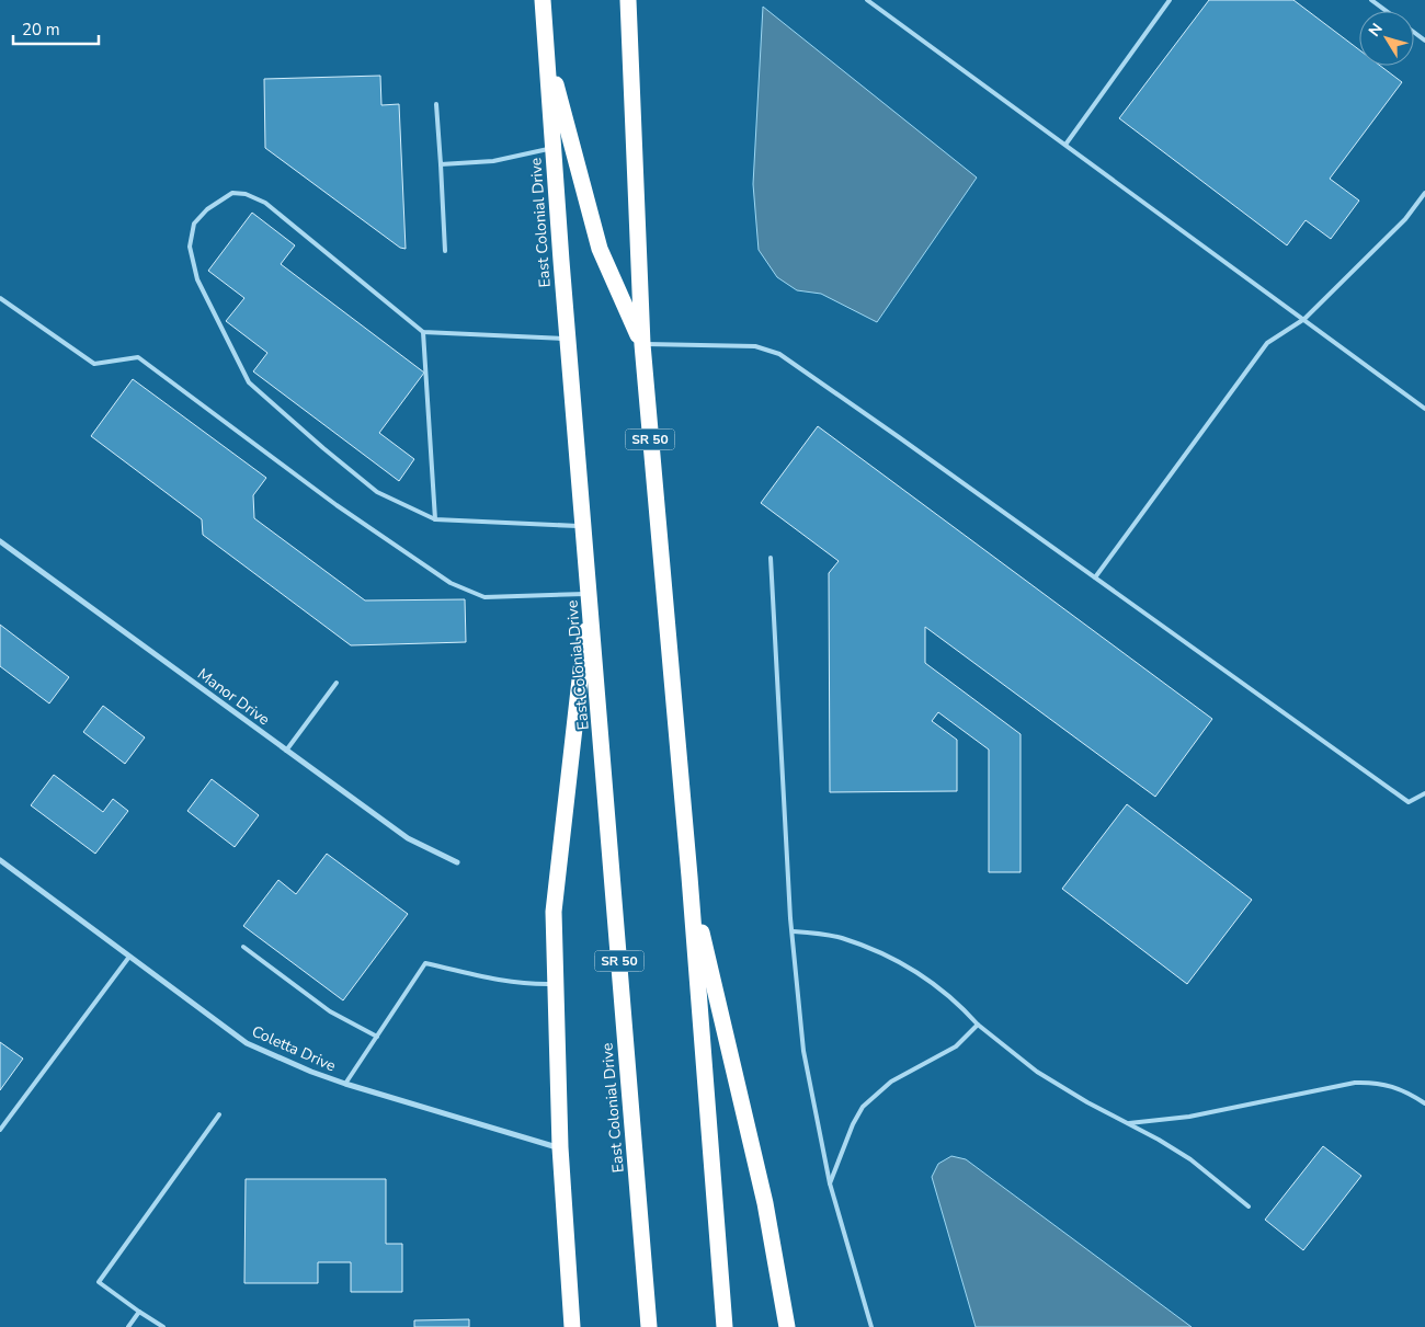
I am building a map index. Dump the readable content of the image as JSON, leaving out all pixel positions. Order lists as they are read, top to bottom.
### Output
{
  "streets": {
    "highway": ["East Colonial Drive", "SR 50"],
    "street": ["Manor Drive", "Coletta Drive"]
  },
  "scale_bar": "20 m",
  "north": "top left"
}
